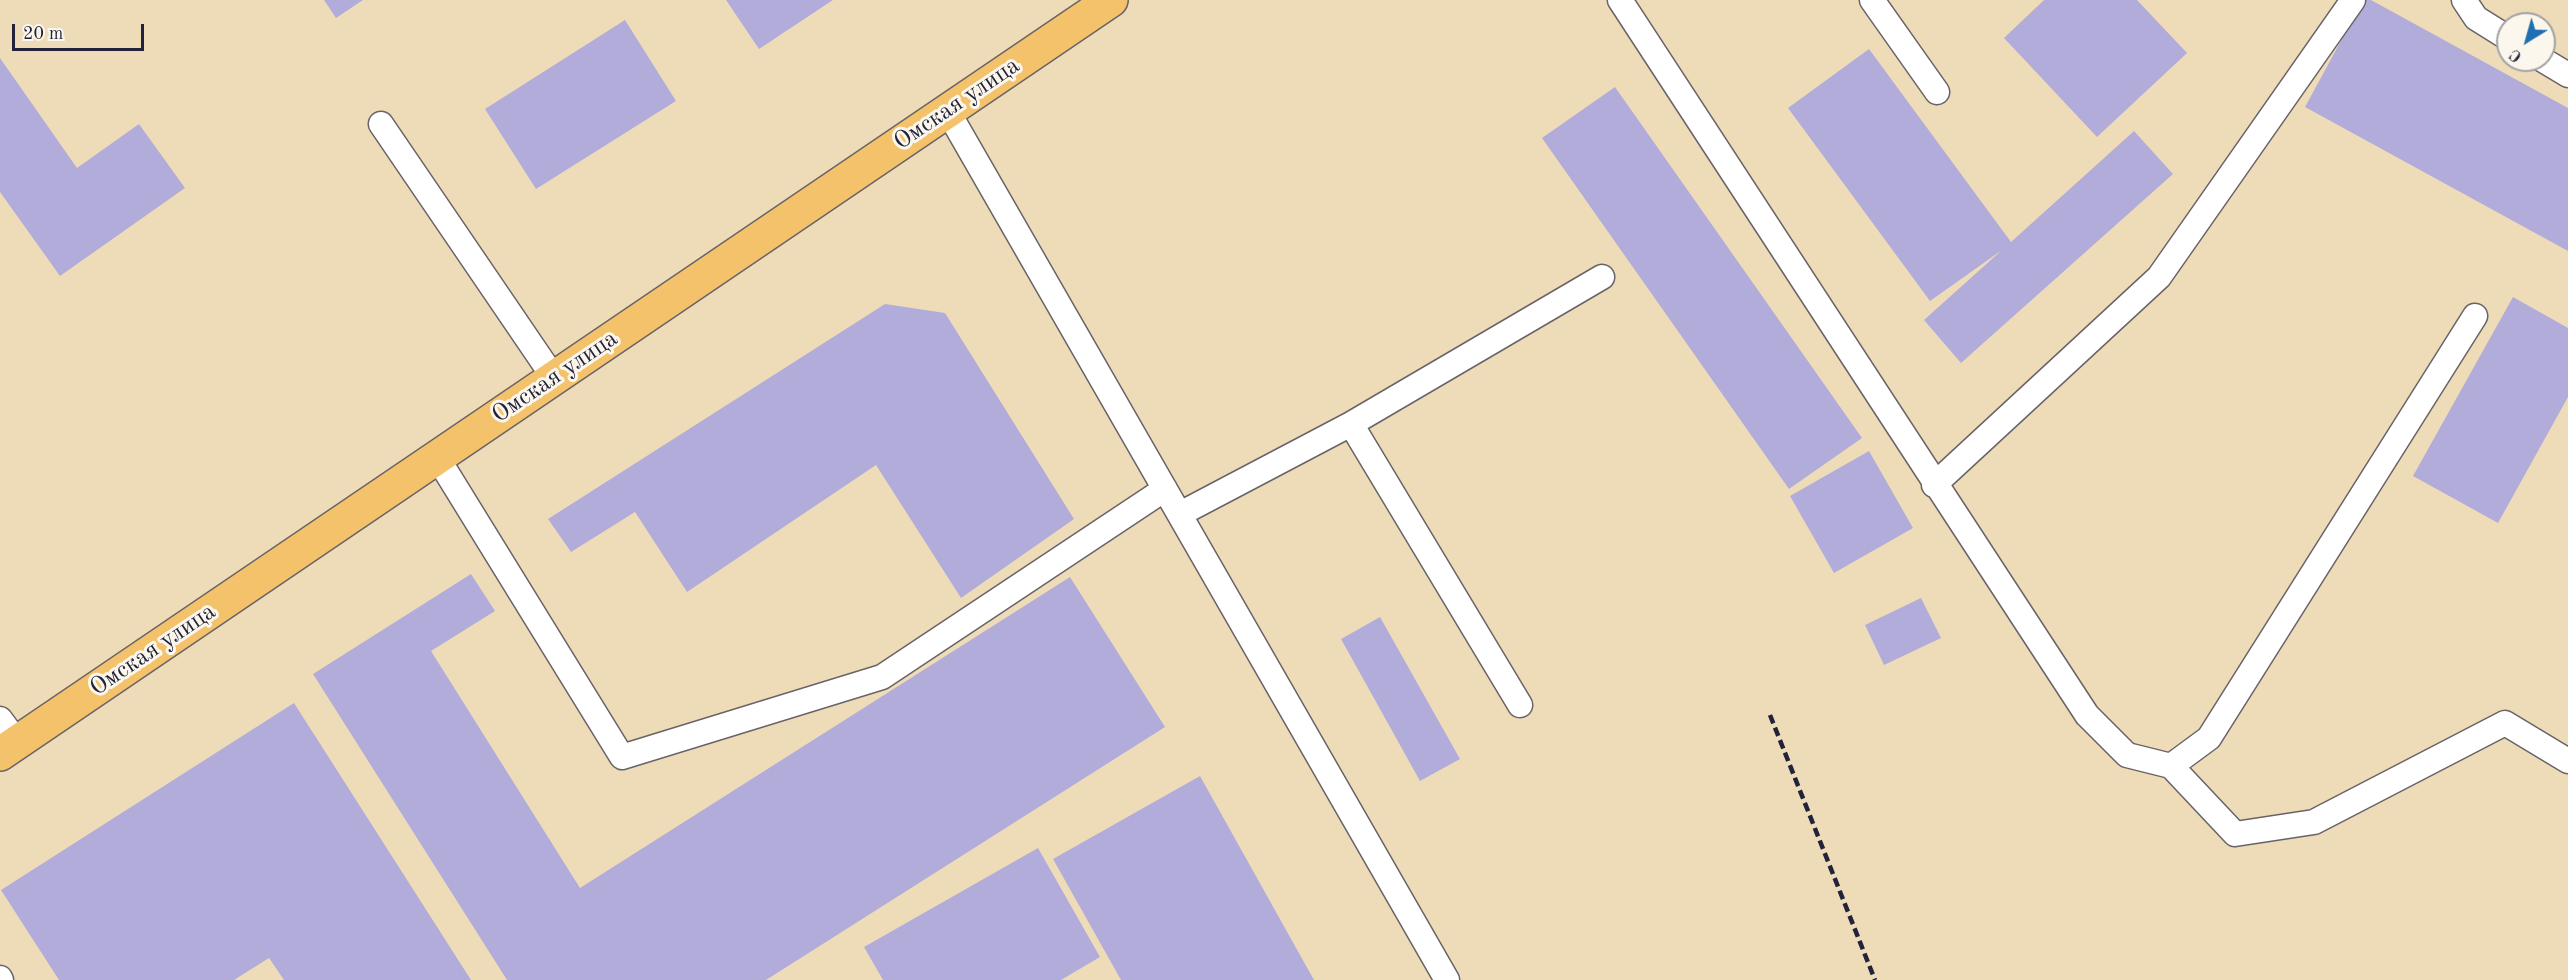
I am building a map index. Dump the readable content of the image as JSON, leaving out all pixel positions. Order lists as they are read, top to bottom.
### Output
{
  "streets": {
    "main road": ["Омская улица"]
  },
  "scale_bar": "20 m",
  "north": "bottom left"
}
